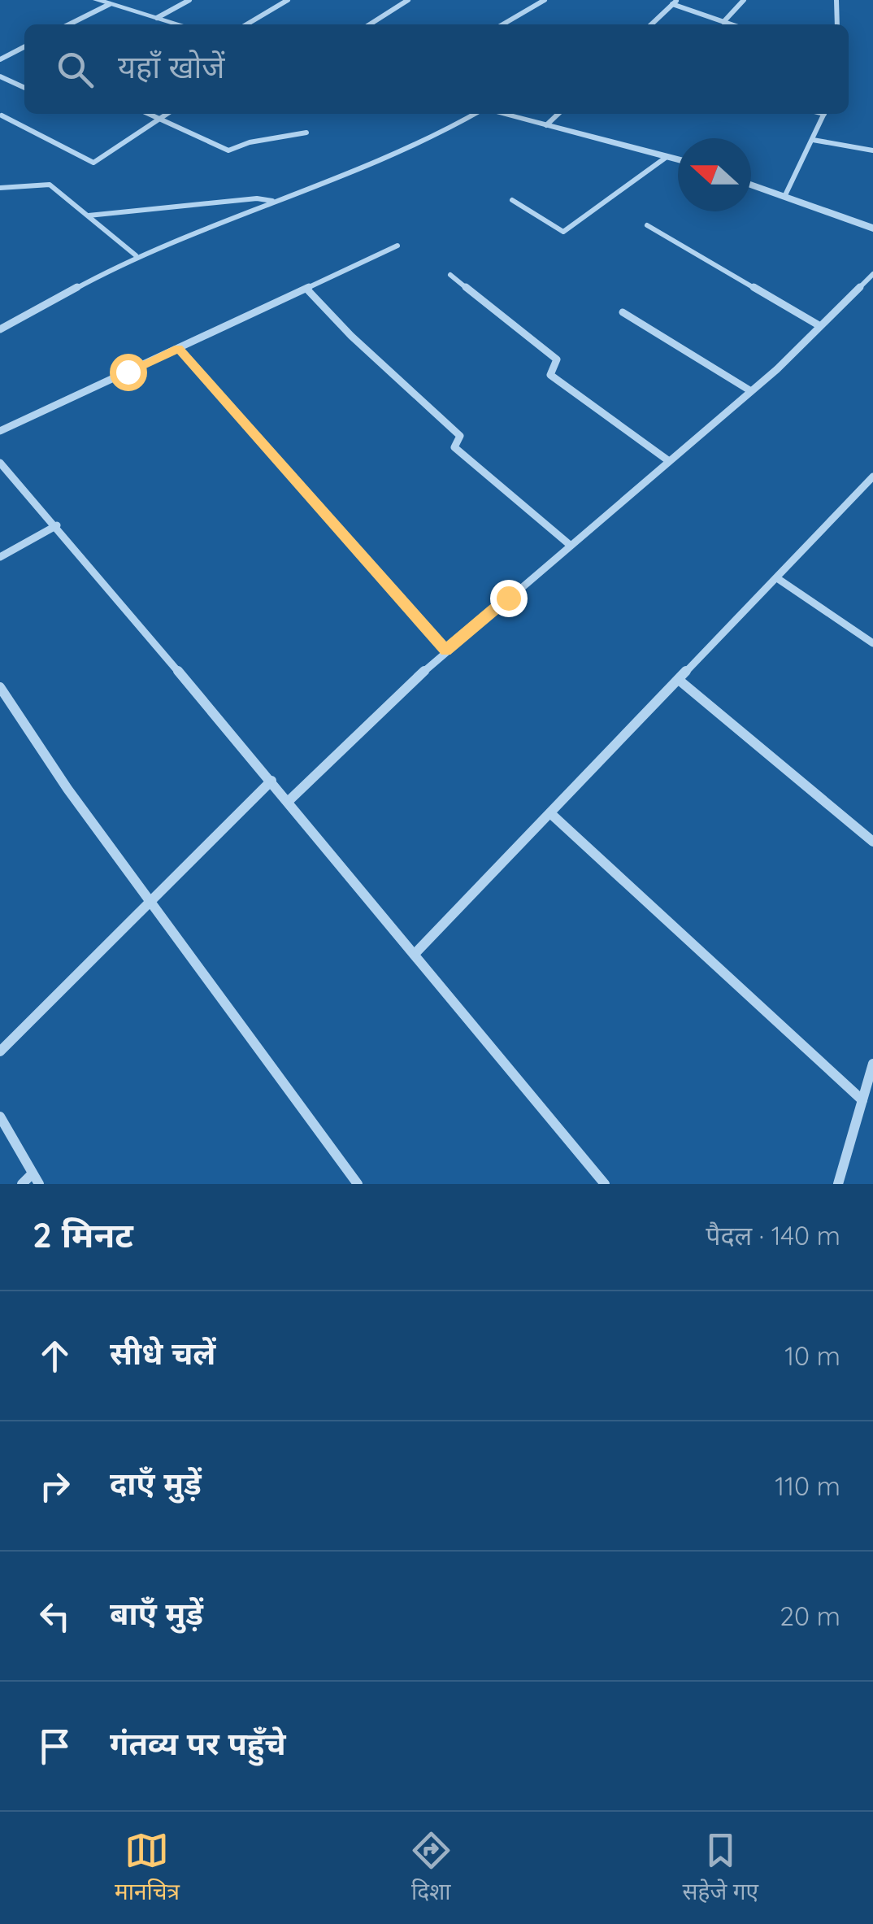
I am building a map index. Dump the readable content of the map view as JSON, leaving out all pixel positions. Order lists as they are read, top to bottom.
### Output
{
  "north": "left",
  "page": {
    "search": "यहाँ खोजें",
    "heading": ["2 मिनट", "पैदल · 140 m"],
    "list": [
      ["सीधे चलें", "10 m"],
      ["दाएँ मुड़ें", "110 m"],
      ["बाएँ मुड़ें", "20 m"],
      "गंतव्य पर पहुँचे"
    ],
    "nav": ["मानचित्र", "दिशा", "सहेजे गए"]
  }
}
